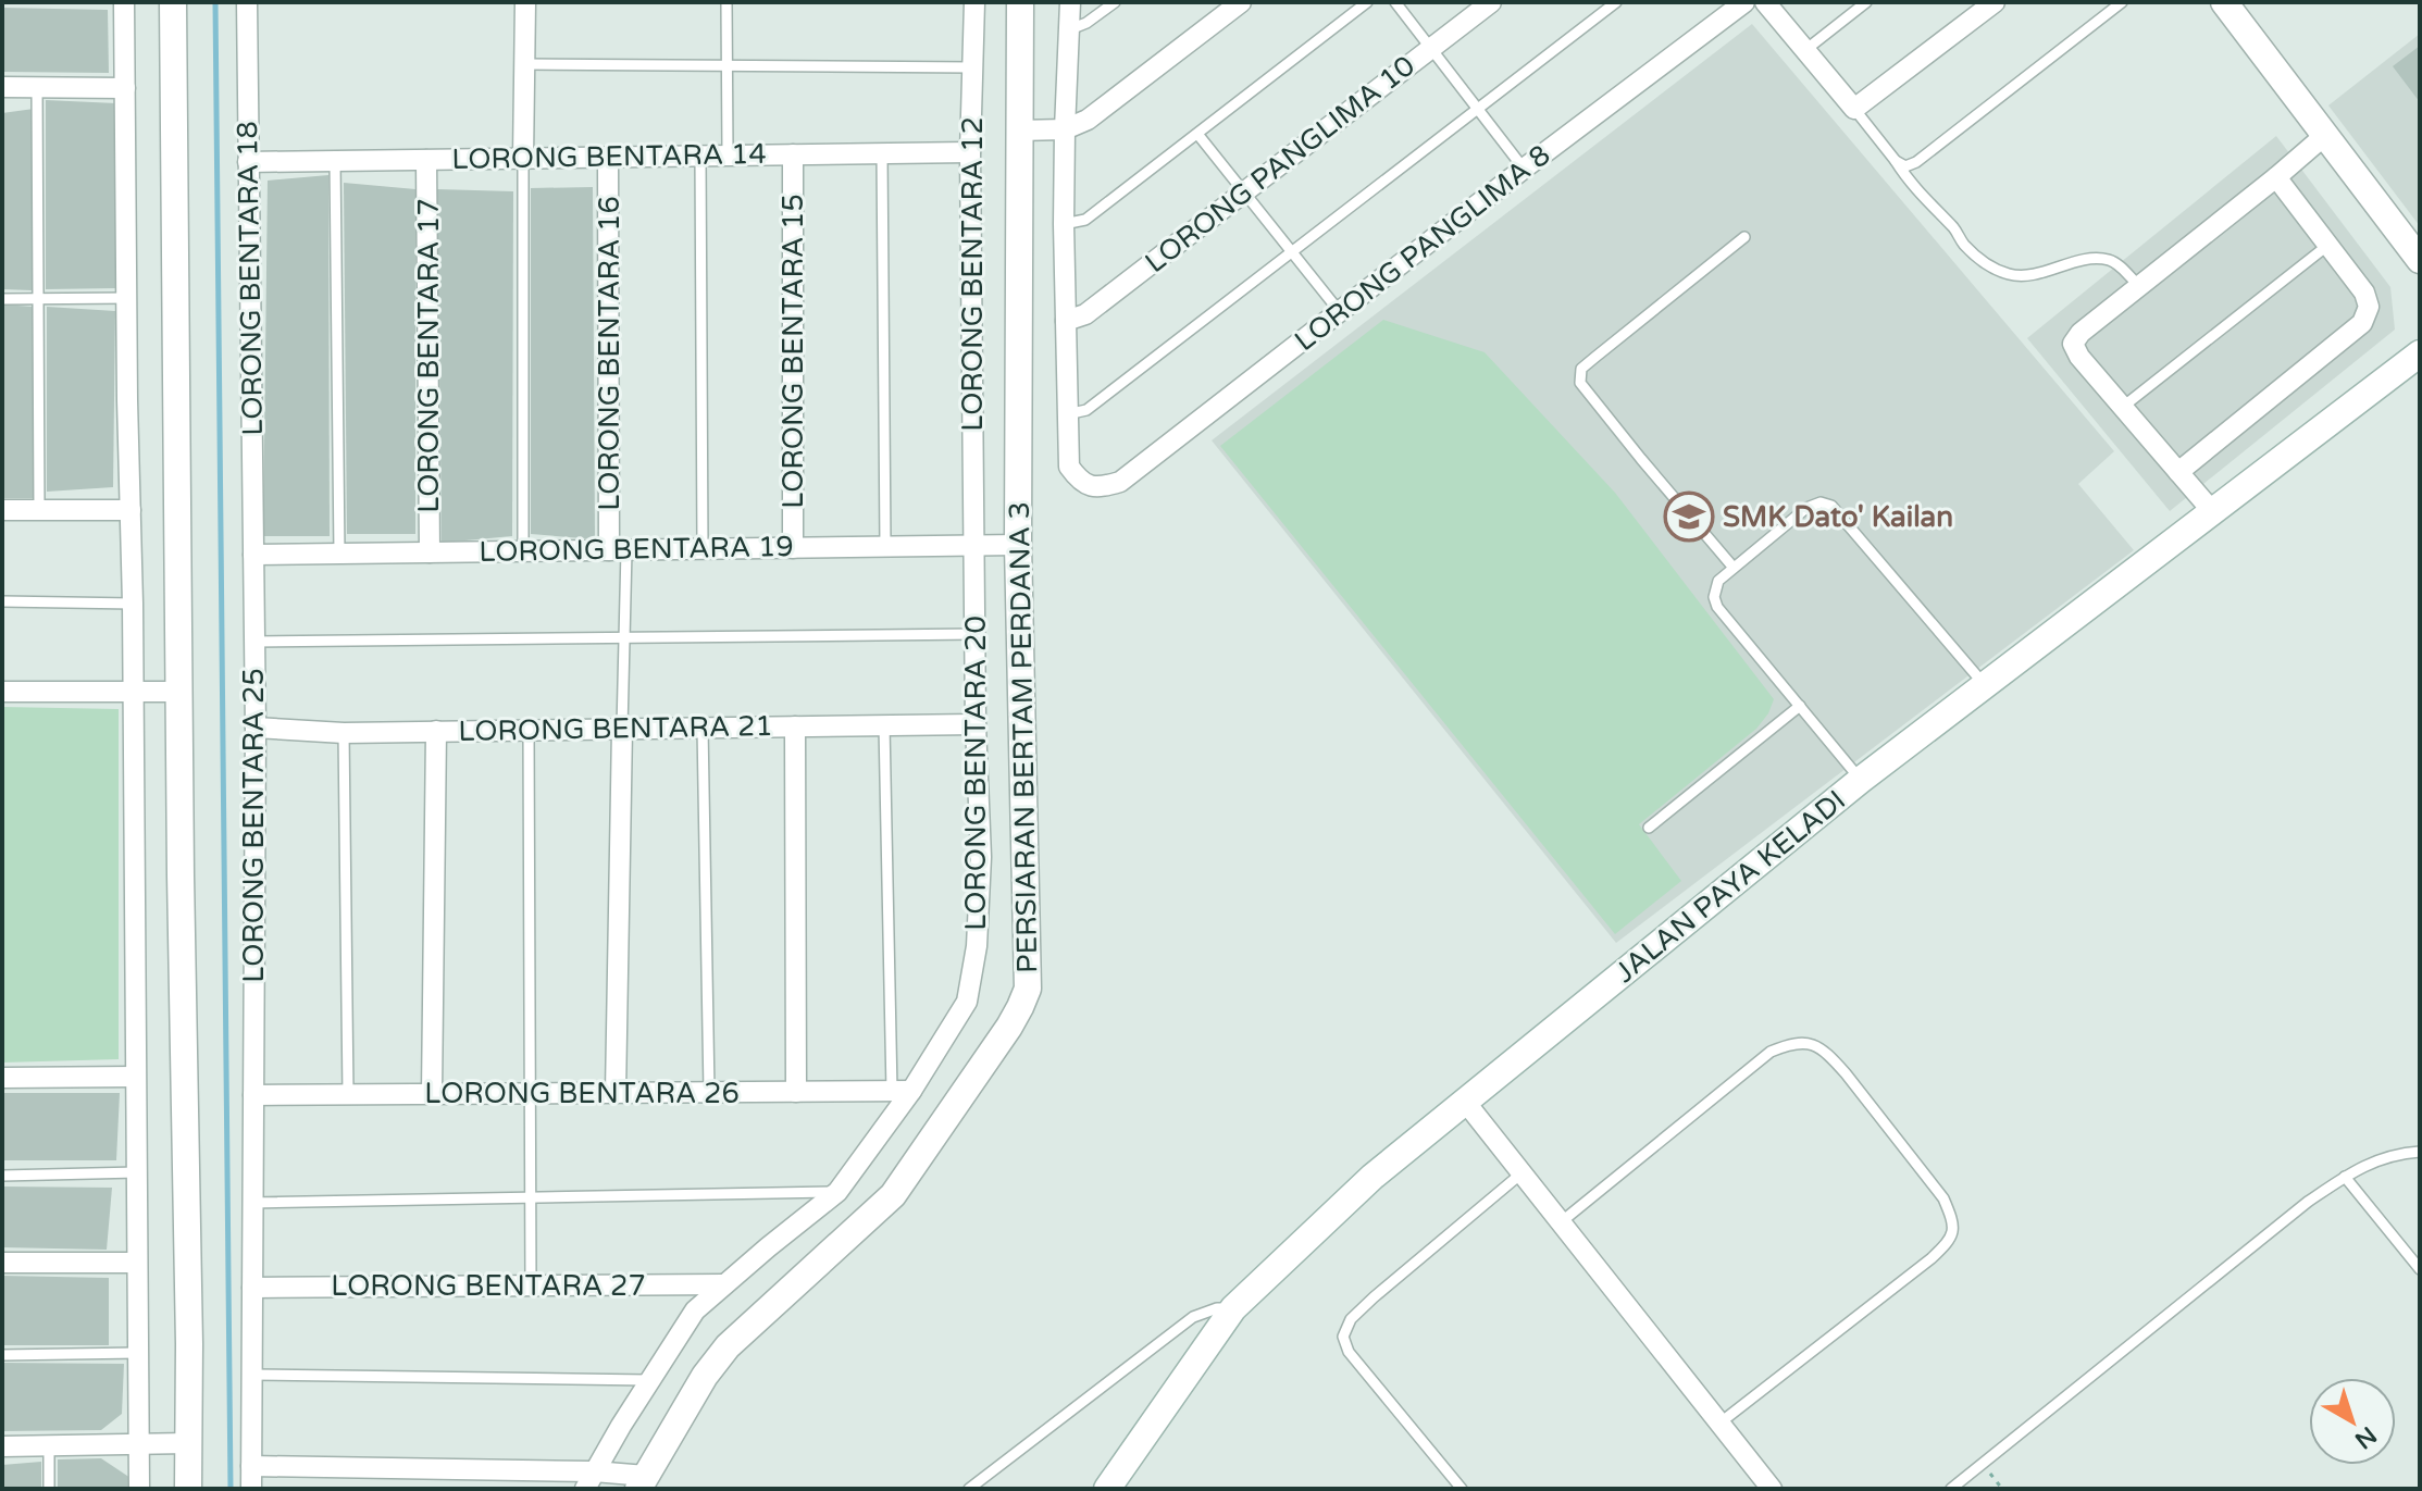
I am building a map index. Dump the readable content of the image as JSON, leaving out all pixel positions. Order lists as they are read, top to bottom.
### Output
{
  "streets": {
    "street": [
      "LORONG BENTARA 14",
      "LORONG PANGLIMA 10",
      "LORONG PANGLIMA 8",
      "LORONG BENTARA 12",
      "LORONG BENTARA 18",
      "LORONG BENTARA 15",
      "LORONG BENTARA 16",
      "LORONG BENTARA 17",
      "LORONG BENTARA 19",
      "LORONG BENTARA 21",
      "PERSIARAN BERTAM PERDANA 3",
      "LORONG BENTARA 20",
      "LORONG BENTARA 25",
      "JALAN PAYA KELADI",
      "LORONG BENTARA 26",
      "LORONG BENTARA 27"
    ]
  },
  "crossings": [
    ["LORONG BENTARA 14", "LORONG BENTARA 12"],
    ["LORONG BENTARA 14", "LORONG BENTARA 18"],
    ["LORONG BENTARA 14", "LORONG BENTARA 15"],
    ["LORONG BENTARA 14", "LORONG BENTARA 16"],
    ["LORONG BENTARA 14", "LORONG BENTARA 17"],
    ["LORONG BENTARA 12", "LORONG BENTARA 19"],
    ["LORONG BENTARA 12", "LORONG BENTARA 20"],
    ["LORONG BENTARA 18", "LORONG BENTARA 19"],
    ["LORONG BENTARA 18", "LORONG BENTARA 25"],
    ["LORONG BENTARA 15", "LORONG BENTARA 19"],
    ["LORONG BENTARA 16", "LORONG BENTARA 19"],
    ["LORONG BENTARA 17", "LORONG BENTARA 19"],
    ["LORONG BENTARA 19", "PERSIARAN BERTAM PERDANA 3"],
    ["LORONG BENTARA 19", "LORONG BENTARA 20"],
    ["LORONG BENTARA 19", "LORONG BENTARA 25"],
    ["LORONG BENTARA 21", "LORONG BENTARA 20"],
    ["LORONG BENTARA 21", "LORONG BENTARA 25"],
    ["LORONG BENTARA 20", "LORONG BENTARA 26"],
    ["LORONG BENTARA 20", "LORONG BENTARA 27"],
    ["LORONG BENTARA 25", "LORONG BENTARA 26"],
    ["LORONG BENTARA 25", "LORONG BENTARA 27"]
  ],
  "places": {
    "school or university": ["SMK Dato' Kailan"]
  },
  "north": "bottom right"
}
